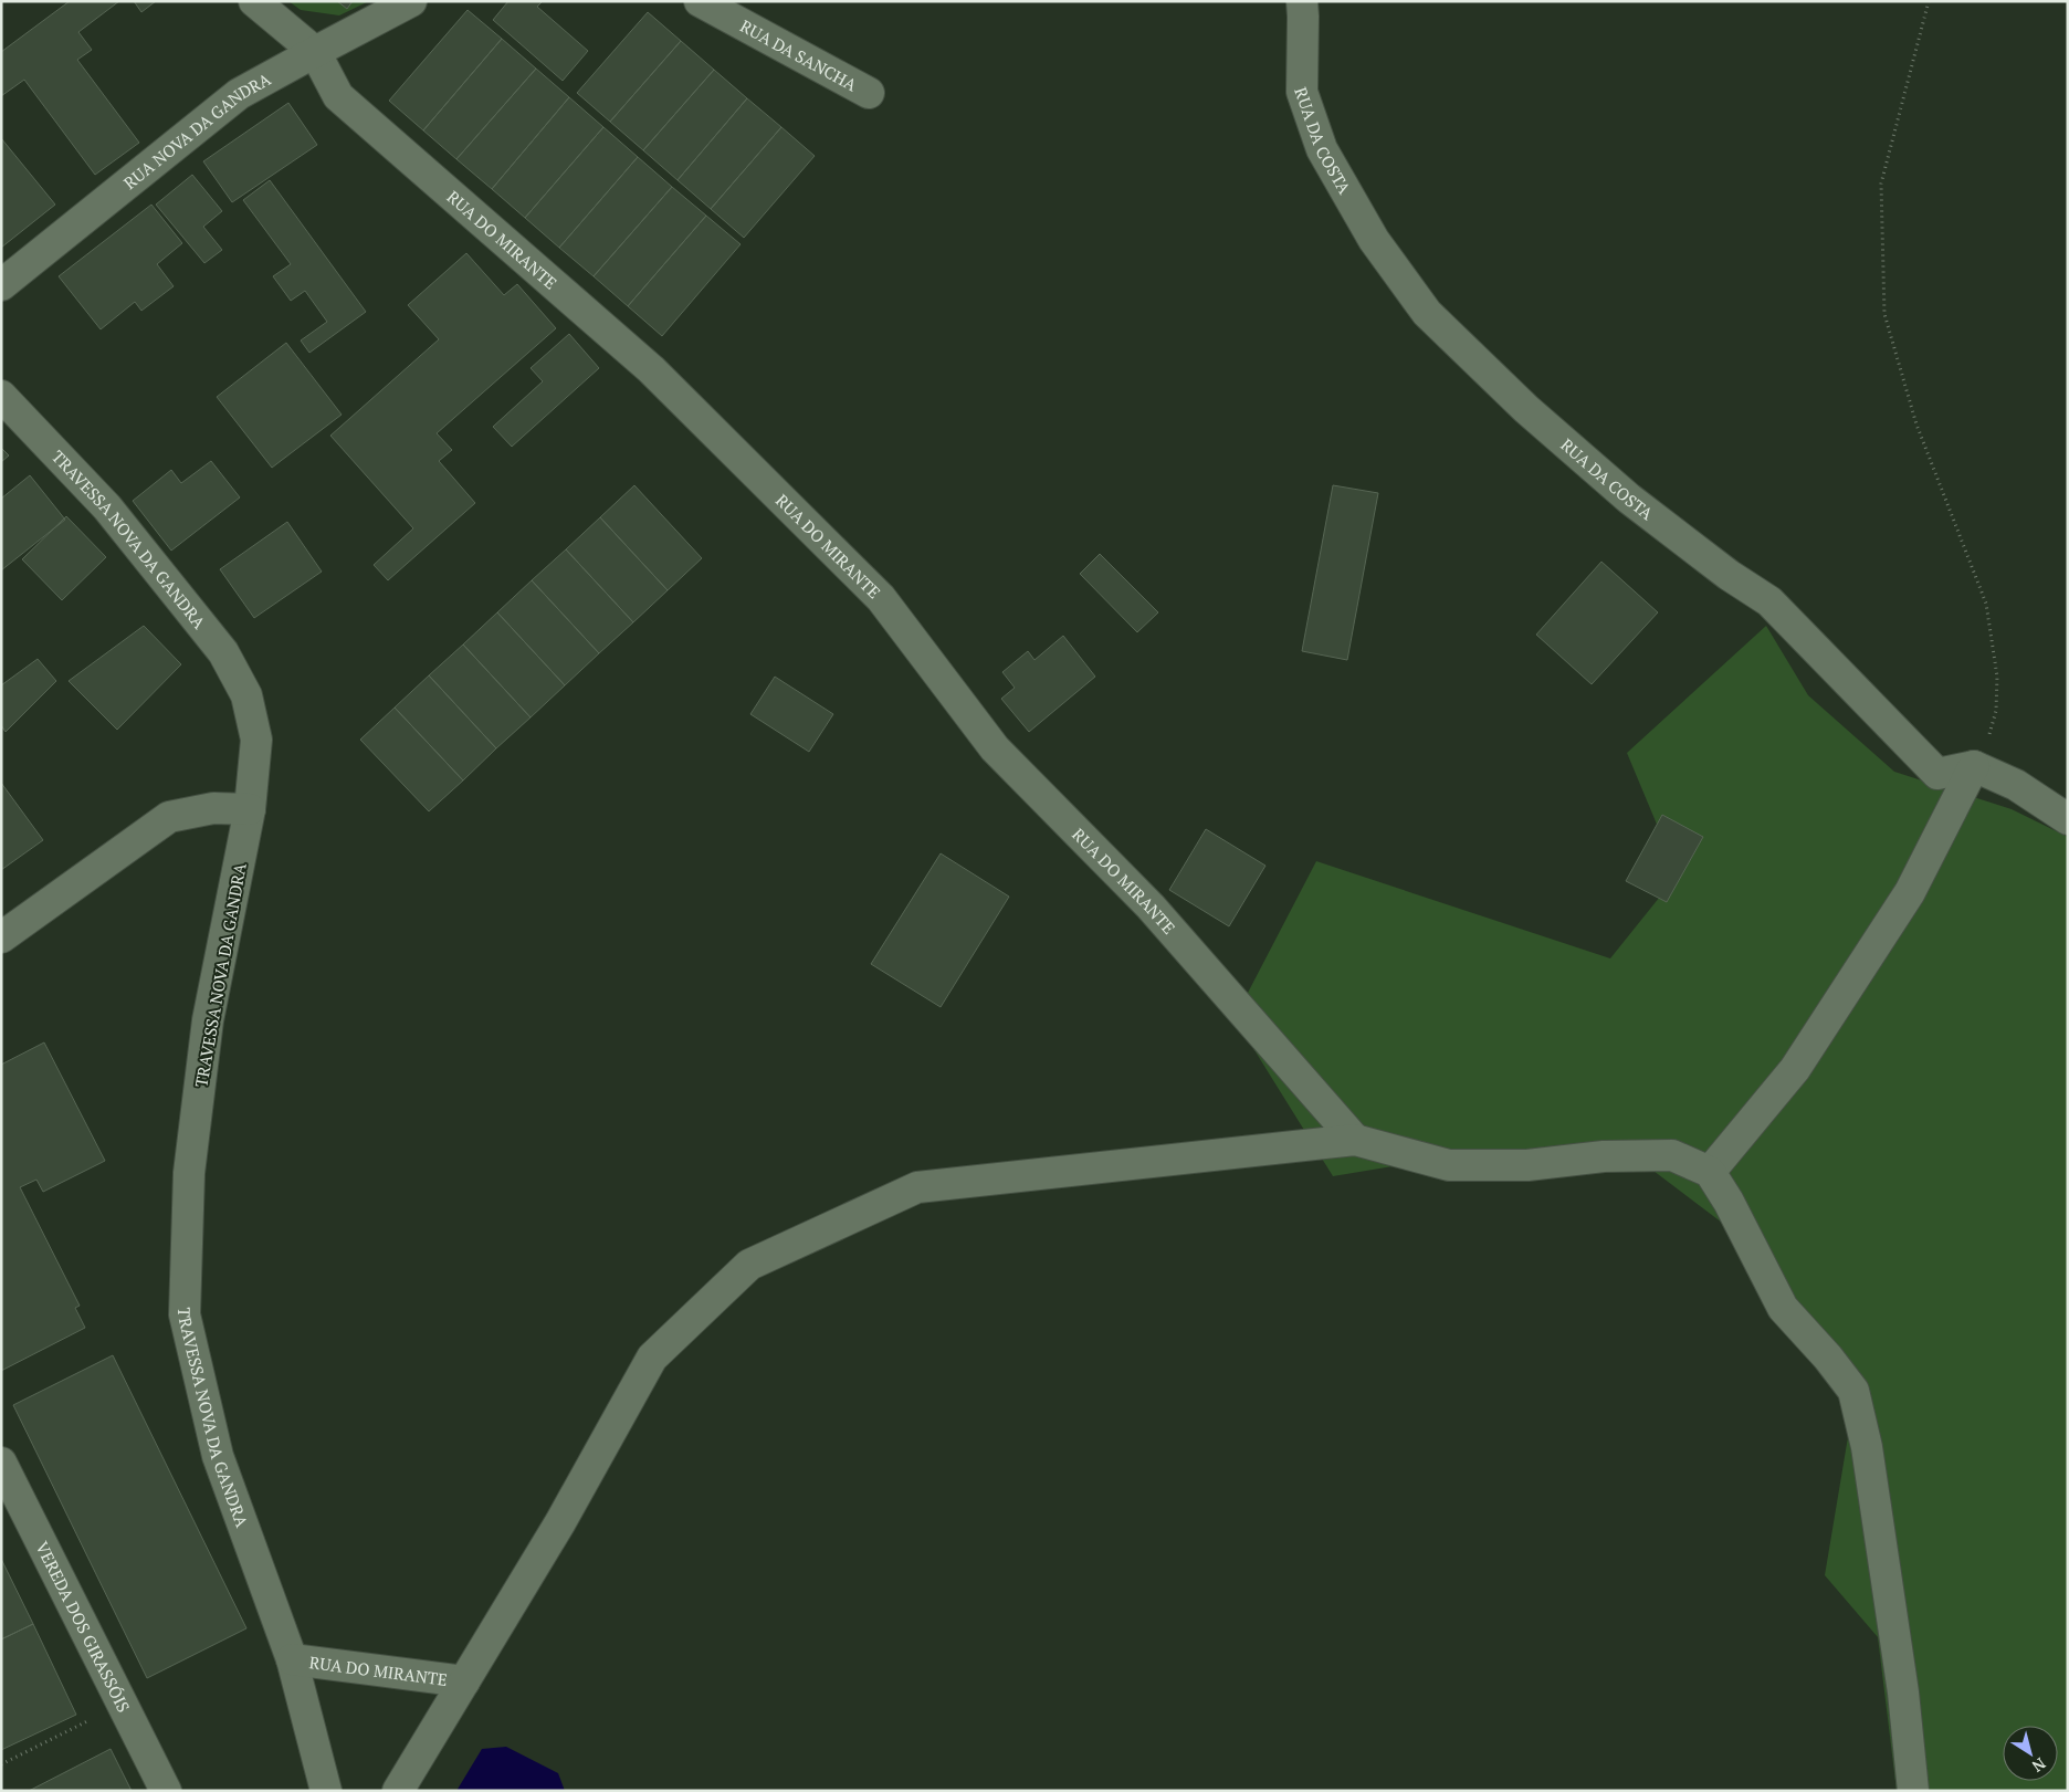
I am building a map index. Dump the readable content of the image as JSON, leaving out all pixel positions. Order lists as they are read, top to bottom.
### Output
{
  "streets": {
    "street": [
      "RUA DA SANCHA",
      "RUA NOVA DA GANDRA",
      "RUA DA COSTA",
      "RUA DO MIRANTE",
      "TRAVESSA NOVA DA GANDRA",
      "VEREDA DOS GIRASSÓIS"
    ]
  },
  "crossings": [
    ["RUA NOVA DA GANDRA", "RUA DO MIRANTE"],
    ["RUA DO MIRANTE", "TRAVESSA NOVA DA GANDRA"]
  ],
  "north": "bottom right"
}
